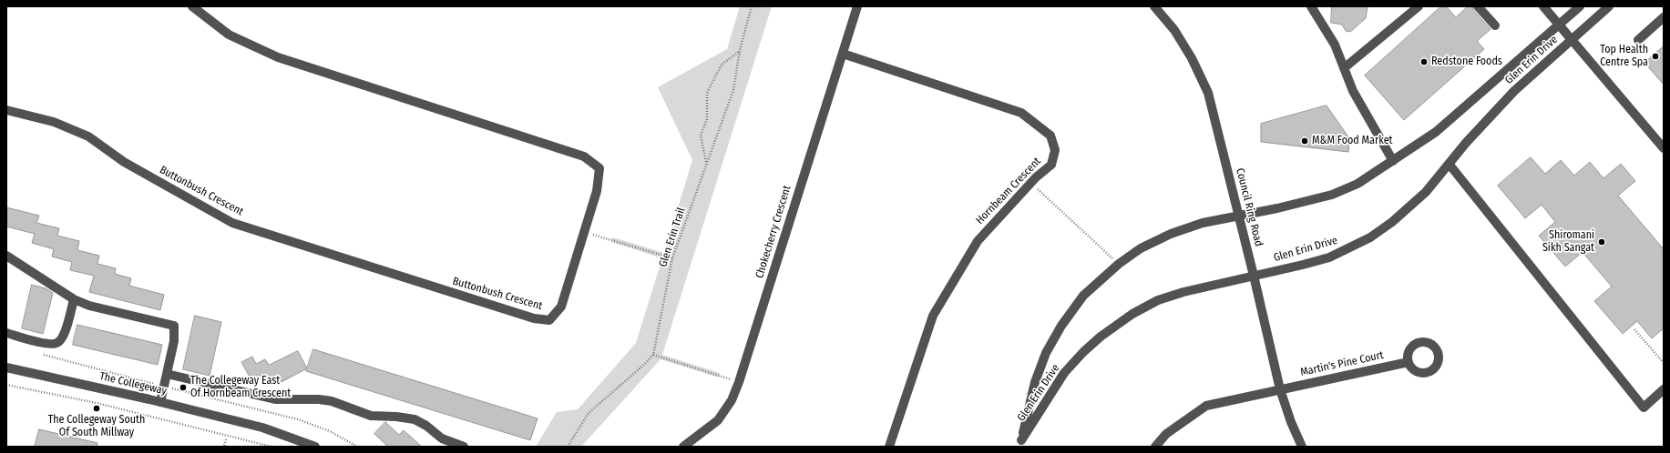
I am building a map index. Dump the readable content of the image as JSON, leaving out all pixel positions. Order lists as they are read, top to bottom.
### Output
{
  "streets": {
    "street": [
      "Glen Erin Drive",
      "Buttonbush Crescent",
      "Hornbeam Crescent",
      "Council Ring Road",
      "Chokecherry Crescent",
      "Martin's Pine Court",
      "The Collegeway"
    ],
    "path": ["Glen Erin Trail"]
  },
  "crossings": [
    ["Glen Erin Drive", "Council Ring Road"],
    ["Hornbeam Crescent", "Chokecherry Crescent"],
    ["Council Ring Road", "Martin's Pine Court"]
  ],
  "places": [
    "Top Health Centre Spa",
    "Redstone Foods",
    "M&M Food Market",
    "Shiromani Sikh Sangat",
    "The Collegeway East Of Hornbeam Crescent",
    "The Collegeway South Of South Millway"
  ]
}
